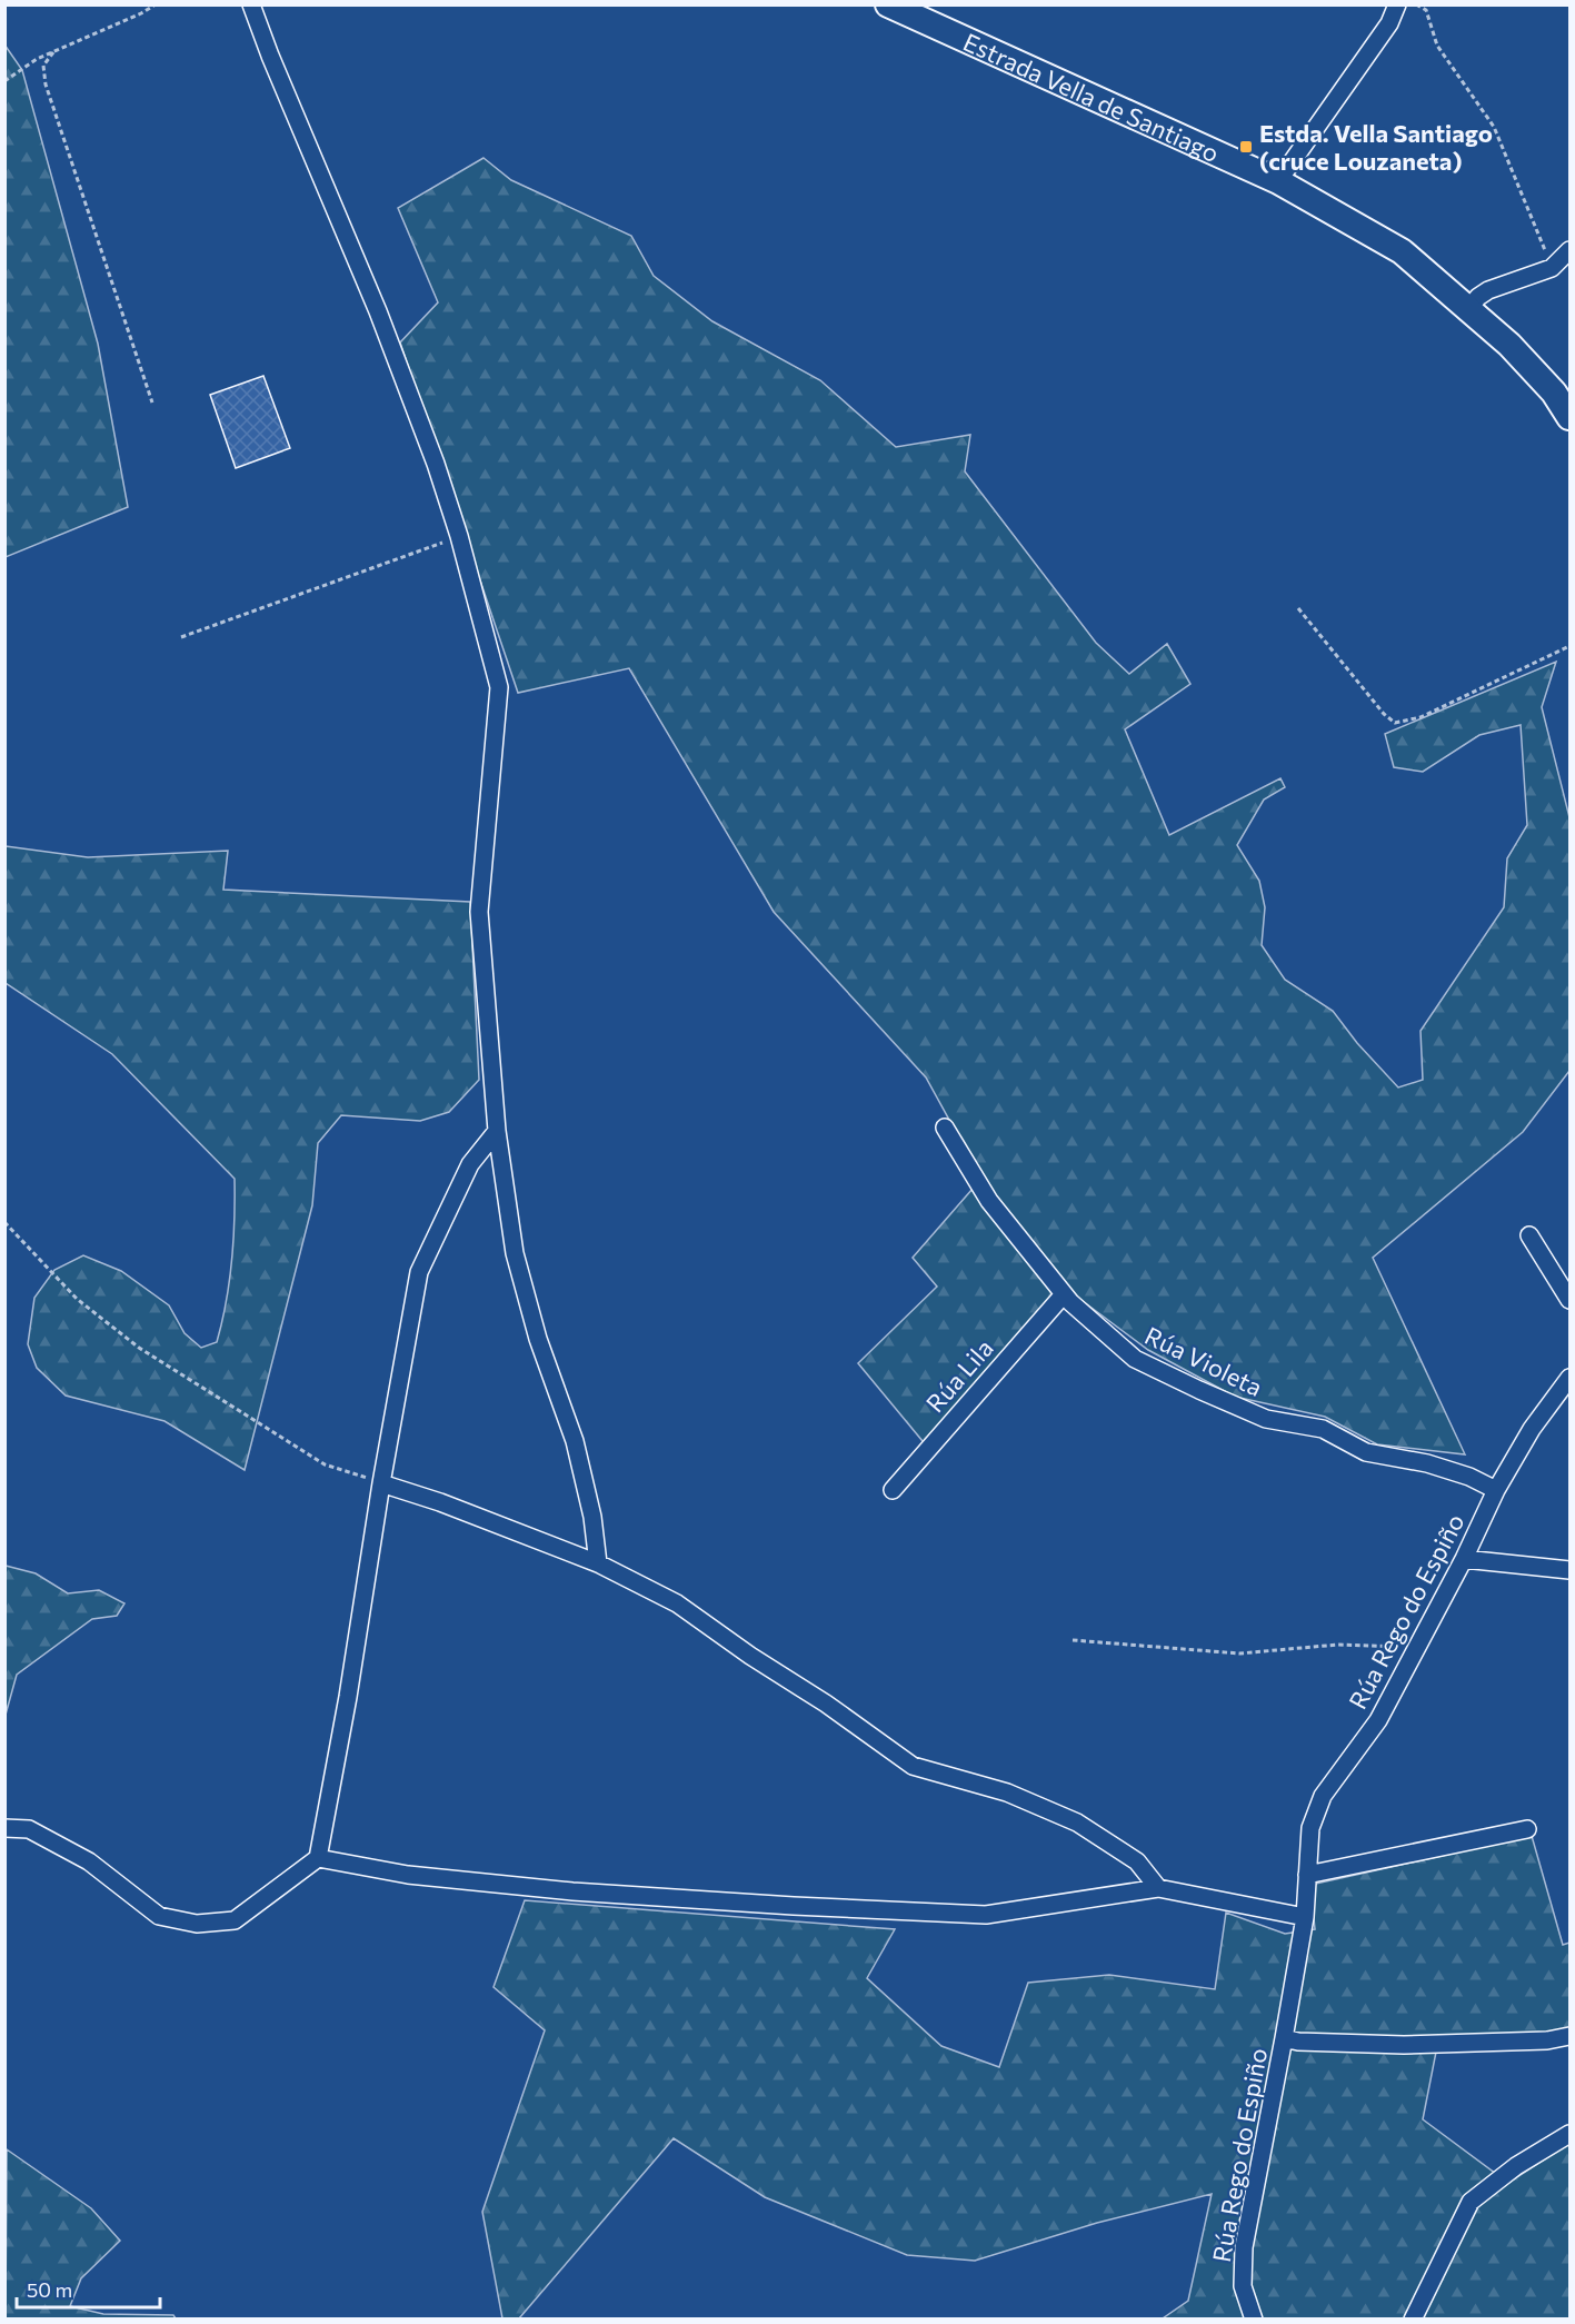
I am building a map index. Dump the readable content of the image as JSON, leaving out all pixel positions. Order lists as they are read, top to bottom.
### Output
{
  "streets": {
    "main road": ["Estrada Vella de Santiago"],
    "street": ["Rúa Violeta", "Rúa Lila", "Rúa Rego do Espiño"]
  },
  "crossings": [
    ["Rúa Violeta", "Rúa Lila"],
    ["Rúa Violeta", "Rúa Rego do Espiño"]
  ],
  "places": {
    "transit": ["Estda. Vella Santiago (cruce Louzaneta)"]
  },
  "scale_bar": "50 m"
}
